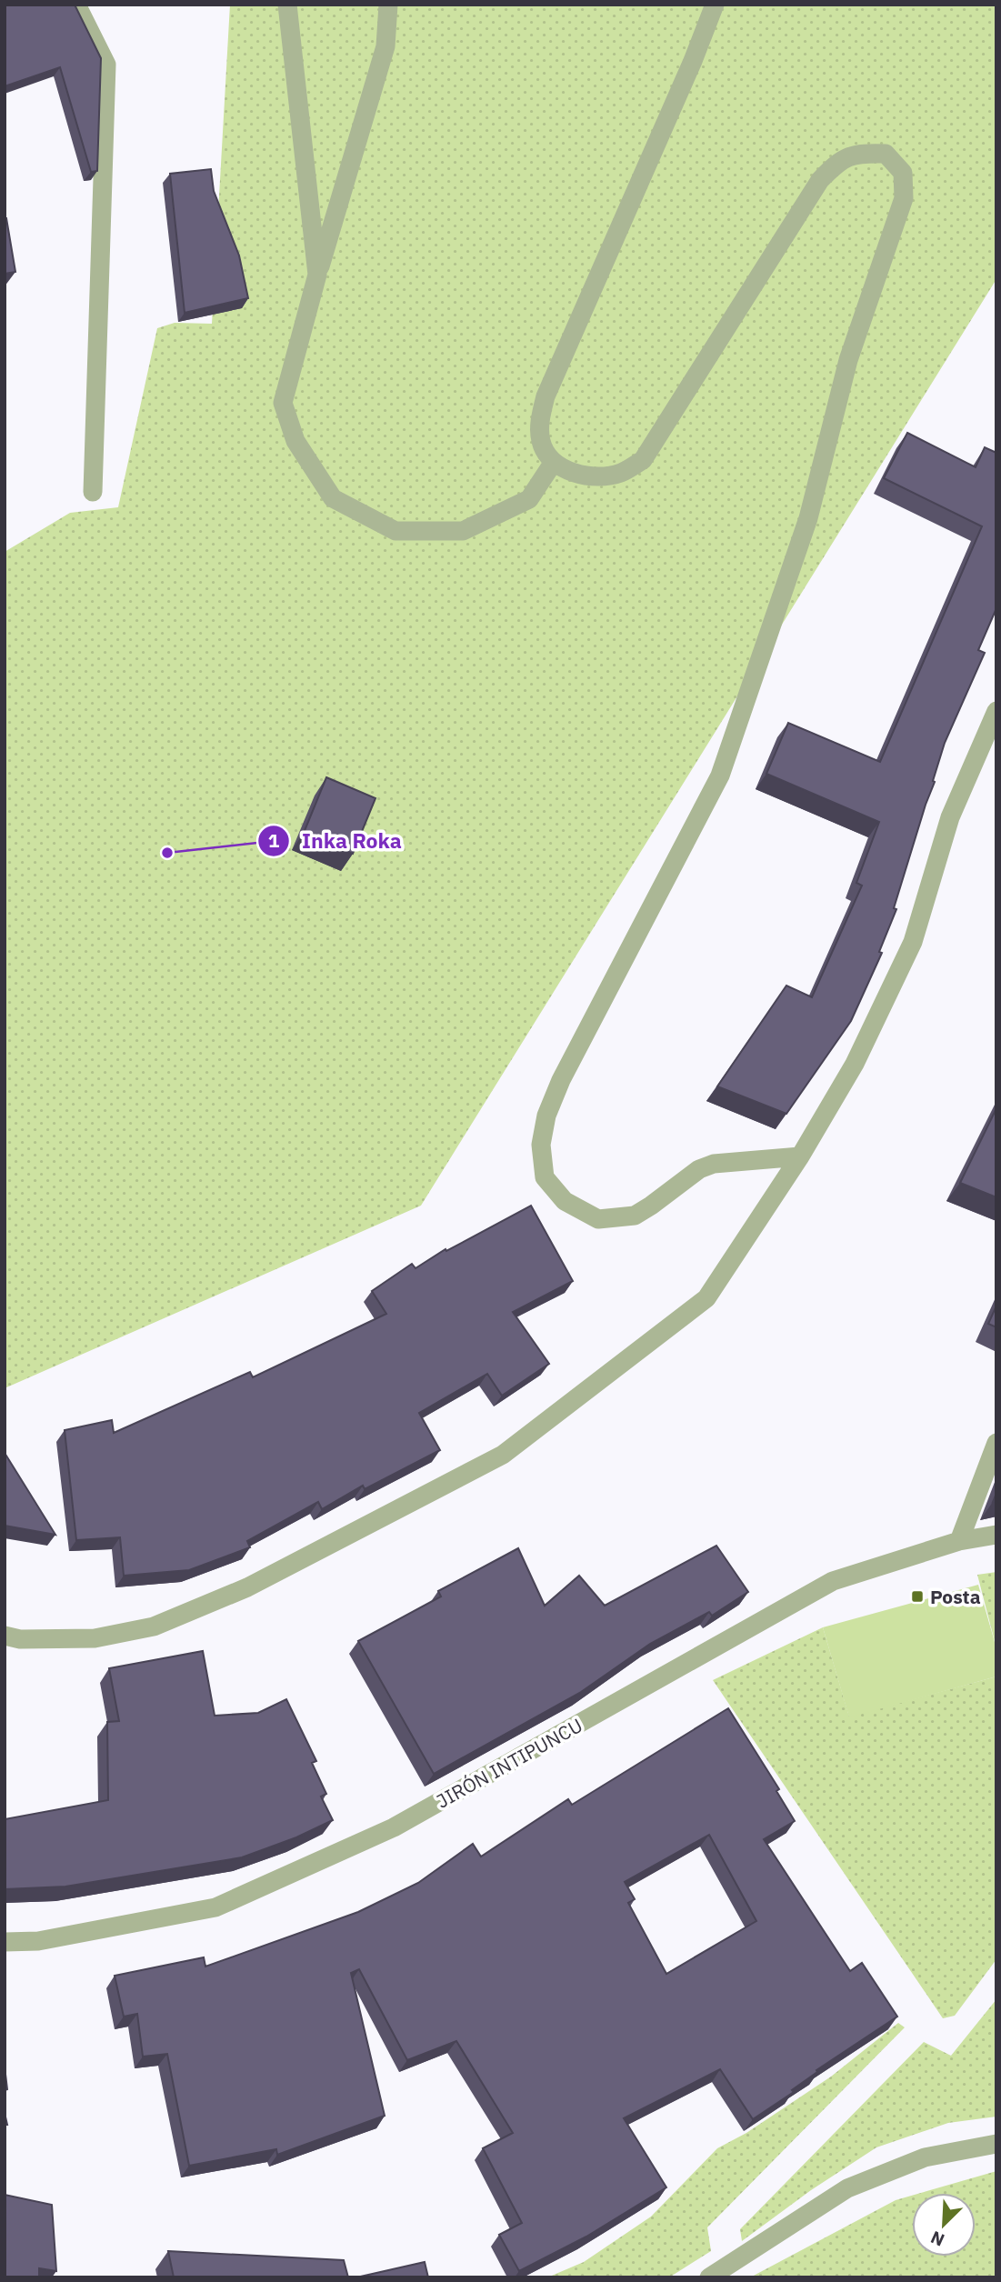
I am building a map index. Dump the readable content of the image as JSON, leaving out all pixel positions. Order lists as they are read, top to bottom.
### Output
{
  "streets": {
    "street": ["JIRÓN INTIPUNCU"]
  },
  "places": {
    "other": ["Inka Roka"],
    "transit": ["Posta"]
  },
  "north": "bottom left"
}
